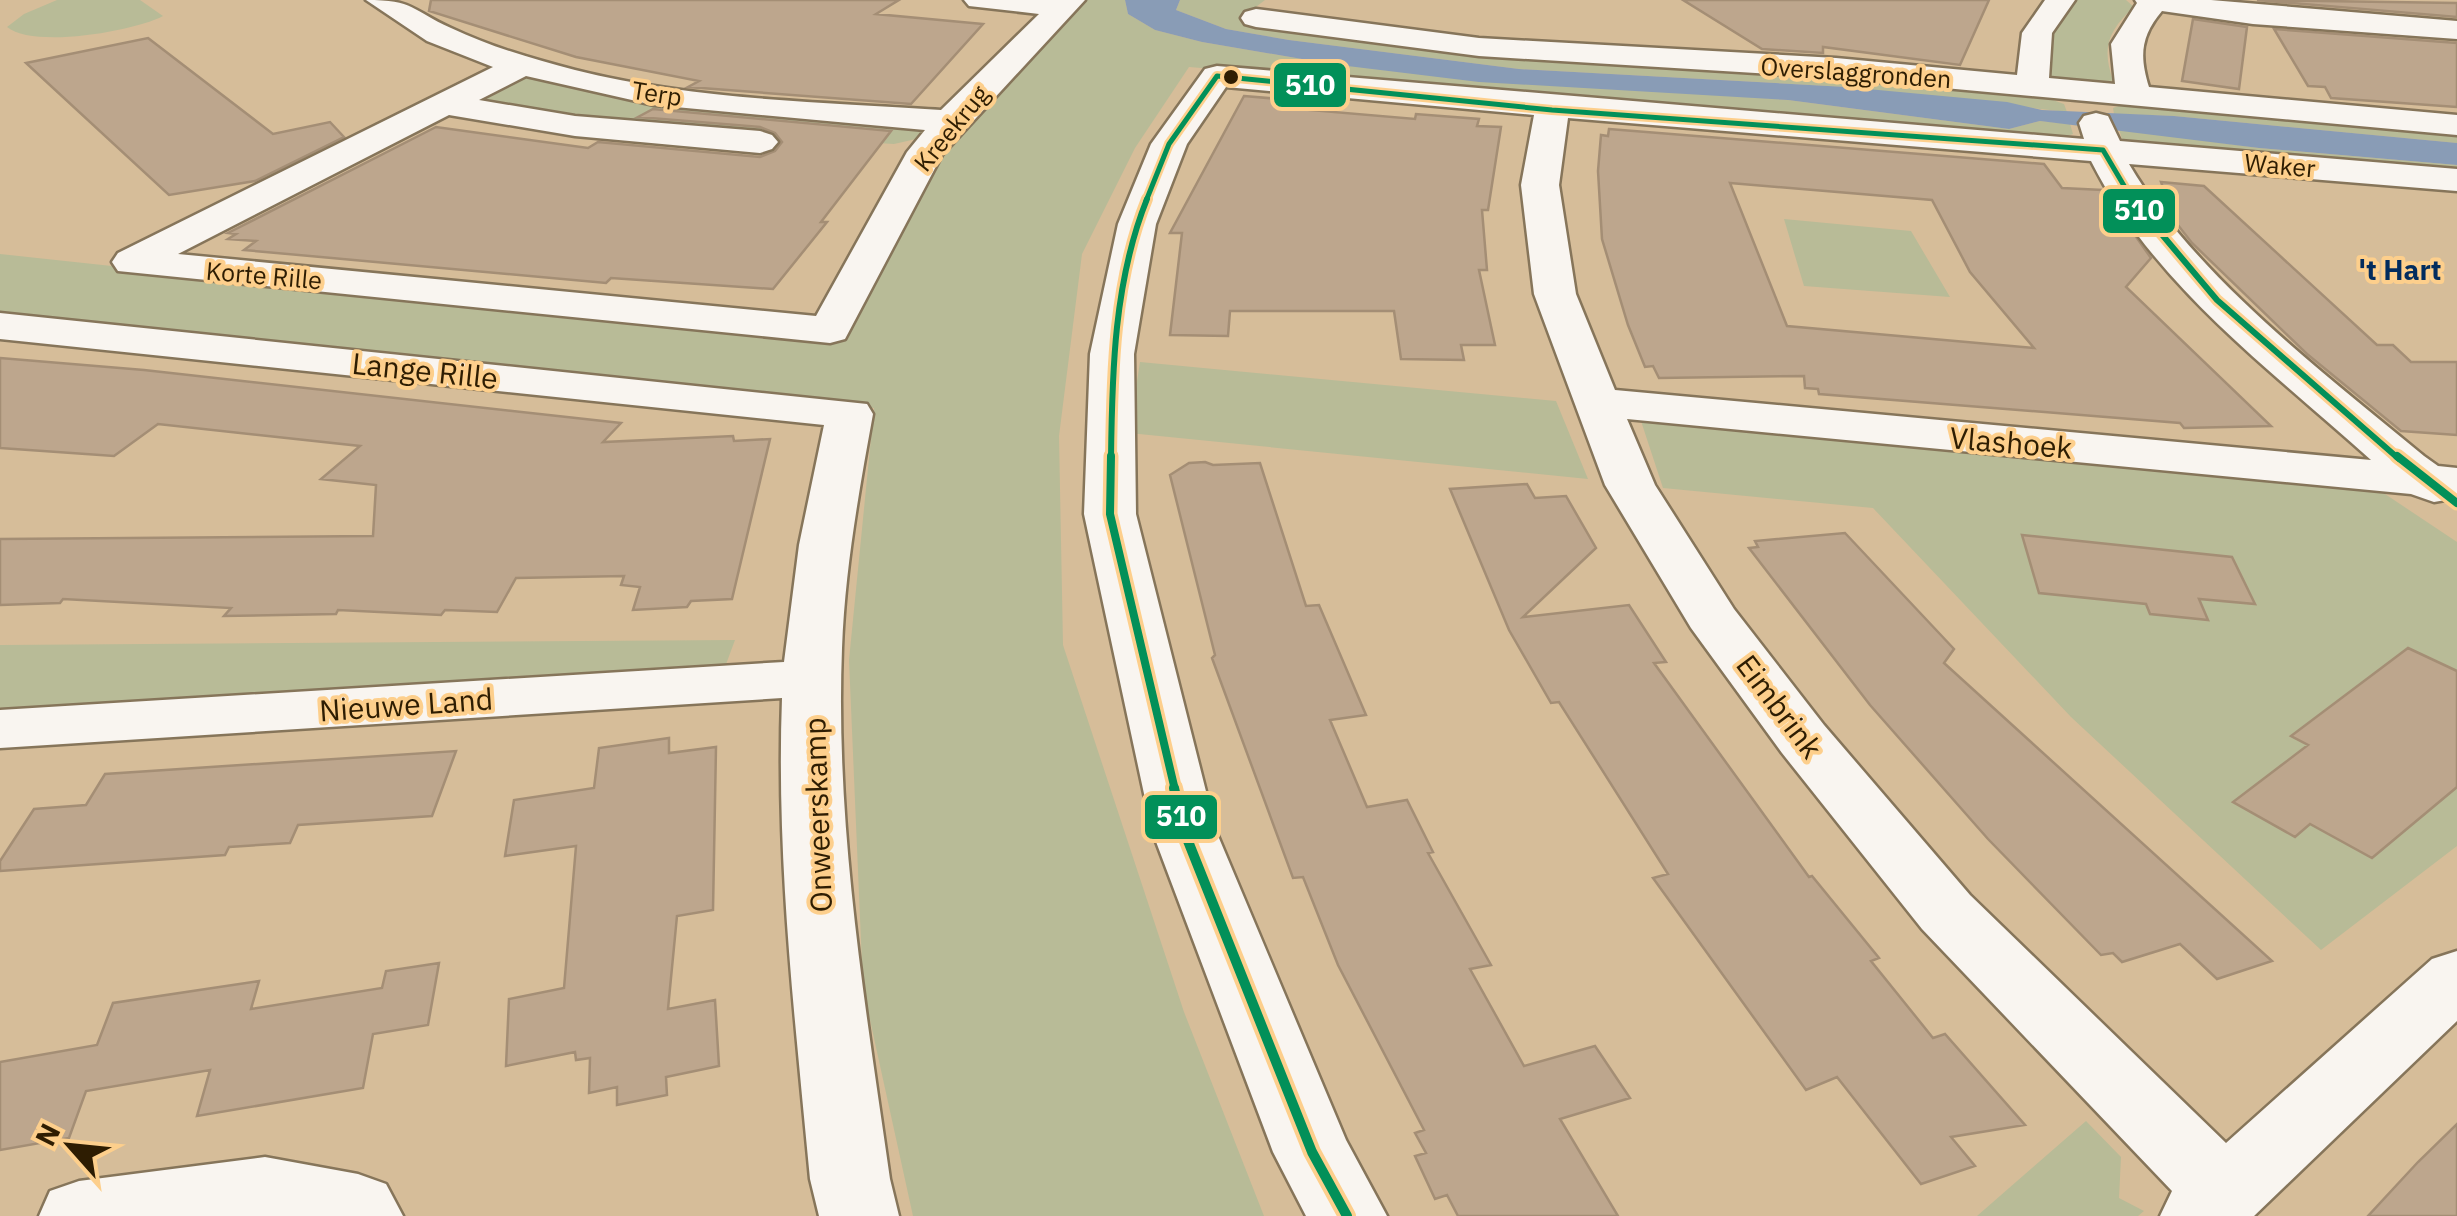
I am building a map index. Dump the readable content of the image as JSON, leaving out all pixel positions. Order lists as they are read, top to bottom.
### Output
{
  "streets": {
    "street": [
      "Overslaggronden",
      "Terp",
      "Kreekrug",
      "Waker",
      "Korte Rille",
      "Lange Rille",
      "Vlashoek",
      "Nieuwe Land",
      "Eimbrink",
      "Onweerskamp"
    ]
  },
  "crossings": [
    ["Overslaggronden", "Waker"],
    ["Terp", "Kreekrug"],
    ["Terp", "Korte Rille"],
    ["Kreekrug", "Korte Rille"],
    ["Lange Rille", "Onweerskamp"],
    ["Vlashoek", "Eimbrink"],
    ["Nieuwe Land", "Onweerskamp"]
  ],
  "districts": ["'t Hart"],
  "lines": ["transit line 510"],
  "north": "top left"
}
